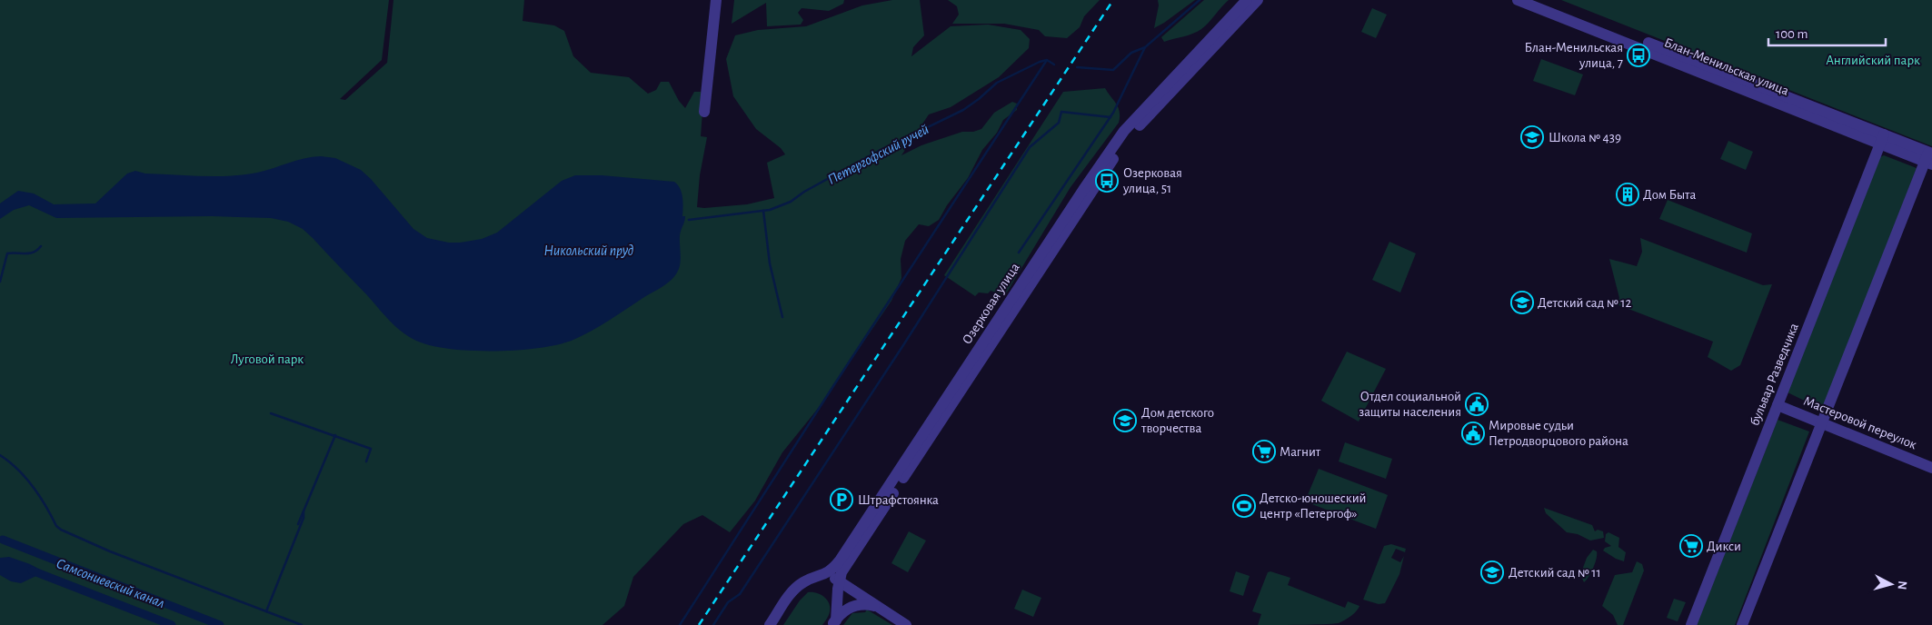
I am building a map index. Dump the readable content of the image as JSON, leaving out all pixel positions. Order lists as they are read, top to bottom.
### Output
{
  "streets": {
    "street": [
      "Блан-Менильская улица",
      "Озерковая улица",
      "бульвар Разведчика",
      "Мастеровой переулок"
    ]
  },
  "crossings": [
    ["Блан-Менильская улица", "бульвар Разведчика"],
    ["бульвар Разведчика", "Мастеровой переулок"]
  ],
  "water": ["Петергофский ручей", "Никольский пруд", "Самсониевский канал"],
  "parks": ["Английский парк", "Луговой парк"],
  "places": {
    "bus stop": ["Блан-Менильская улица, 7", "Озерковая улица, 51"],
    "school or university": [
      "Школа № 439",
      "Детский сад № 12",
      "Дом детского творчества",
      "Детский сад № 11"
    ],
    "building": ["Дом Быта"],
    "public building": ["Отдел социальной защиты населения", "Мировые судьи Петродворцового района"],
    "supermarket": ["Магнит", "Дикси"],
    "parking": ["Штрафстоянка"],
    "sports": ["Детско-юношеский центр «Петергоф»"]
  },
  "scale_bar": "100 m",
  "north": "right"
}
